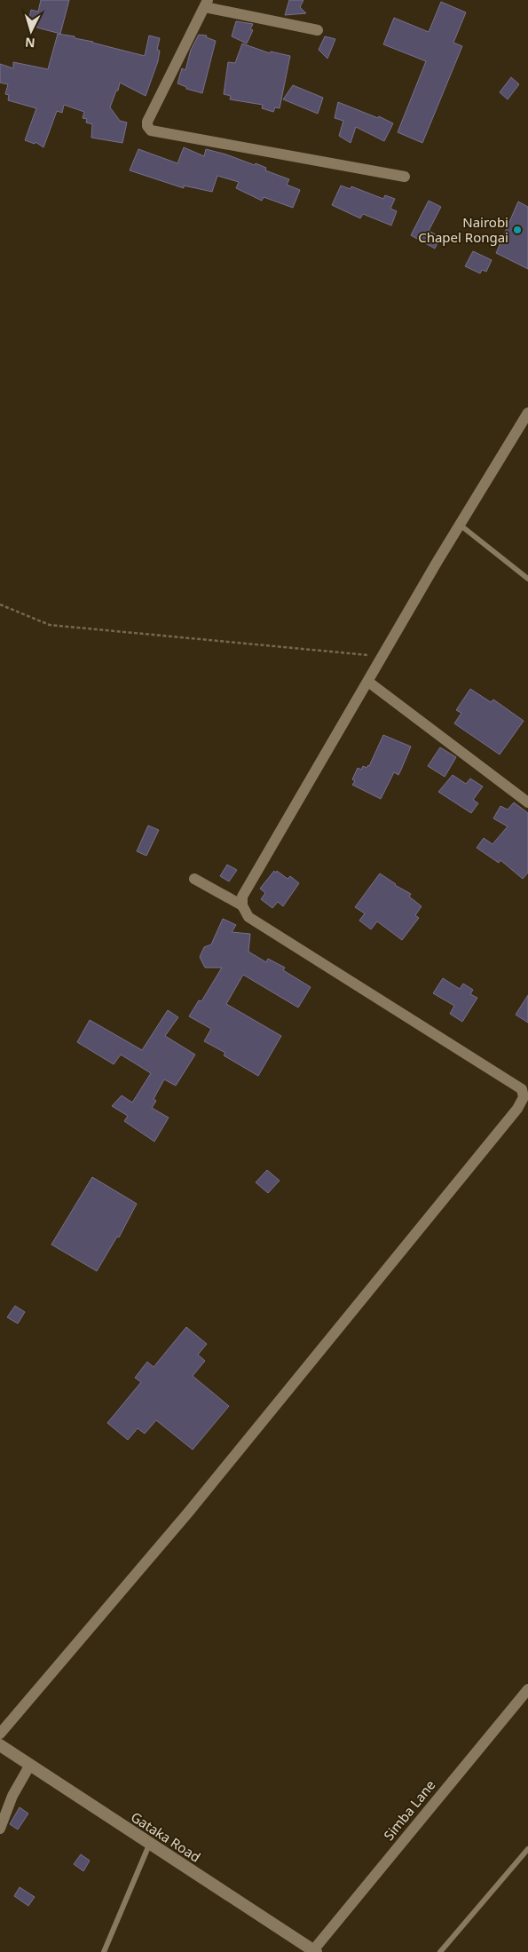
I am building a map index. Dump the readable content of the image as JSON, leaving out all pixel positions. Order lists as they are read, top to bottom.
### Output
{
  "streets": {
    "street": ["Simba Lane", "Gataka Road"]
  },
  "crossings": [
    ["Simba Lane", "Gataka Road"]
  ],
  "places": ["Nairobi Chapel Rongai"],
  "north": "bottom"
}
